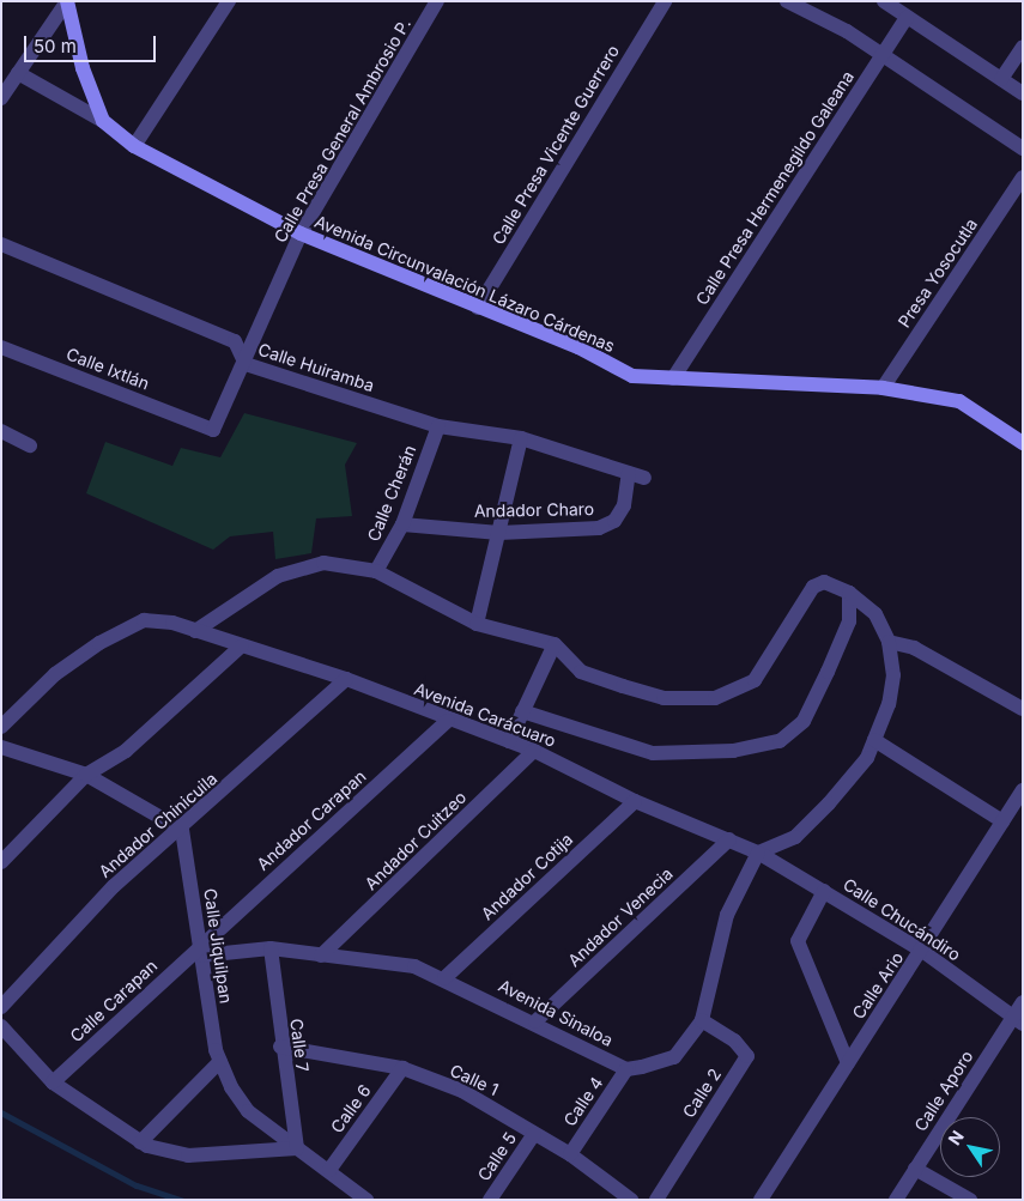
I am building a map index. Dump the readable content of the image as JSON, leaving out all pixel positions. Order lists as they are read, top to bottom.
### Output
{
  "streets": {
    "street": [
      "Calle Presa General Ambrosio P.",
      "Calle Presa Vicente Guerrero",
      "Calle Presa Hermenegildo Galeana",
      "Presa Yosocutla",
      "Avenida Circunvalación Lázaro Cárdenas",
      "Calle Huiramba",
      "Calle Ixtlán",
      "Calle Cherán",
      "Andador Charo",
      "Avenida Carácuaro",
      "Andador Carapan",
      "Andador Chinicuila",
      "Andador Cuitzeo",
      "Andador Cotija",
      "Andador Venecia",
      "Calle Chucándiro",
      "Calle Jiquilpan",
      "Calle Ario",
      "Calle Carapan",
      "Avenida Sinaloa",
      "Calle 7",
      "Calle 1",
      "Calle Aporo",
      "Calle 2",
      "Calle 4",
      "Calle 6",
      "Calle 5"
    ]
  },
  "crossings": [
    ["Calle Presa General Ambrosio P.", "Avenida Circunvalación Lázaro Cárdenas"],
    ["Calle Presa General Ambrosio P.", "Calle Huiramba"],
    ["Calle Presa General Ambrosio P.", "Calle Ixtlán"],
    ["Calle Presa Vicente Guerrero", "Avenida Circunvalación Lázaro Cárdenas"],
    ["Calle Presa Hermenegildo Galeana", "Avenida Circunvalación Lázaro Cárdenas"],
    ["Presa Yosocutla", "Avenida Circunvalación Lázaro Cárdenas"],
    ["Calle Huiramba", "Calle Cherán"],
    ["Calle Huiramba", "Andador Charo"],
    ["Calle Cherán", "Andador Charo"],
    ["Avenida Carácuaro", "Andador Carapan"],
    ["Avenida Carácuaro", "Andador Chinicuila"],
    ["Avenida Carácuaro", "Andador Cuitzeo"],
    ["Avenida Carácuaro", "Andador Cotija"],
    ["Avenida Carácuaro", "Andador Venecia"],
    ["Avenida Carácuaro", "Calle Chucándiro"],
    ["Andador Carapan", "Calle Jiquilpan"],
    ["Andador Carapan", "Calle Carapan"],
    ["Andador Carapan", "Avenida Sinaloa"],
    ["Andador Chinicuila", "Calle Jiquilpan"],
    ["Andador Cuitzeo", "Avenida Sinaloa"],
    ["Andador Cotija", "Avenida Sinaloa"],
    ["Andador Venecia", "Avenida Sinaloa"],
    ["Calle Chucándiro", "Calle Ario"],
    ["Calle Chucándiro", "Calle Aporo"],
    ["Calle Jiquilpan", "Calle Carapan"],
    ["Calle Jiquilpan", "Avenida Sinaloa"],
    ["Calle Jiquilpan", "Calle 7"],
    ["Calle Jiquilpan", "Calle 6"],
    ["Calle Carapan", "Avenida Sinaloa"],
    ["Avenida Sinaloa", "Calle 7"],
    ["Avenida Sinaloa", "Calle 4"],
    ["Calle 7", "Calle 1"],
    ["Calle 1", "Calle 4"],
    ["Calle 1", "Calle 6"],
    ["Calle 1", "Calle 5"]
  ],
  "scale_bar": "50 m",
  "north": "top left"
}
